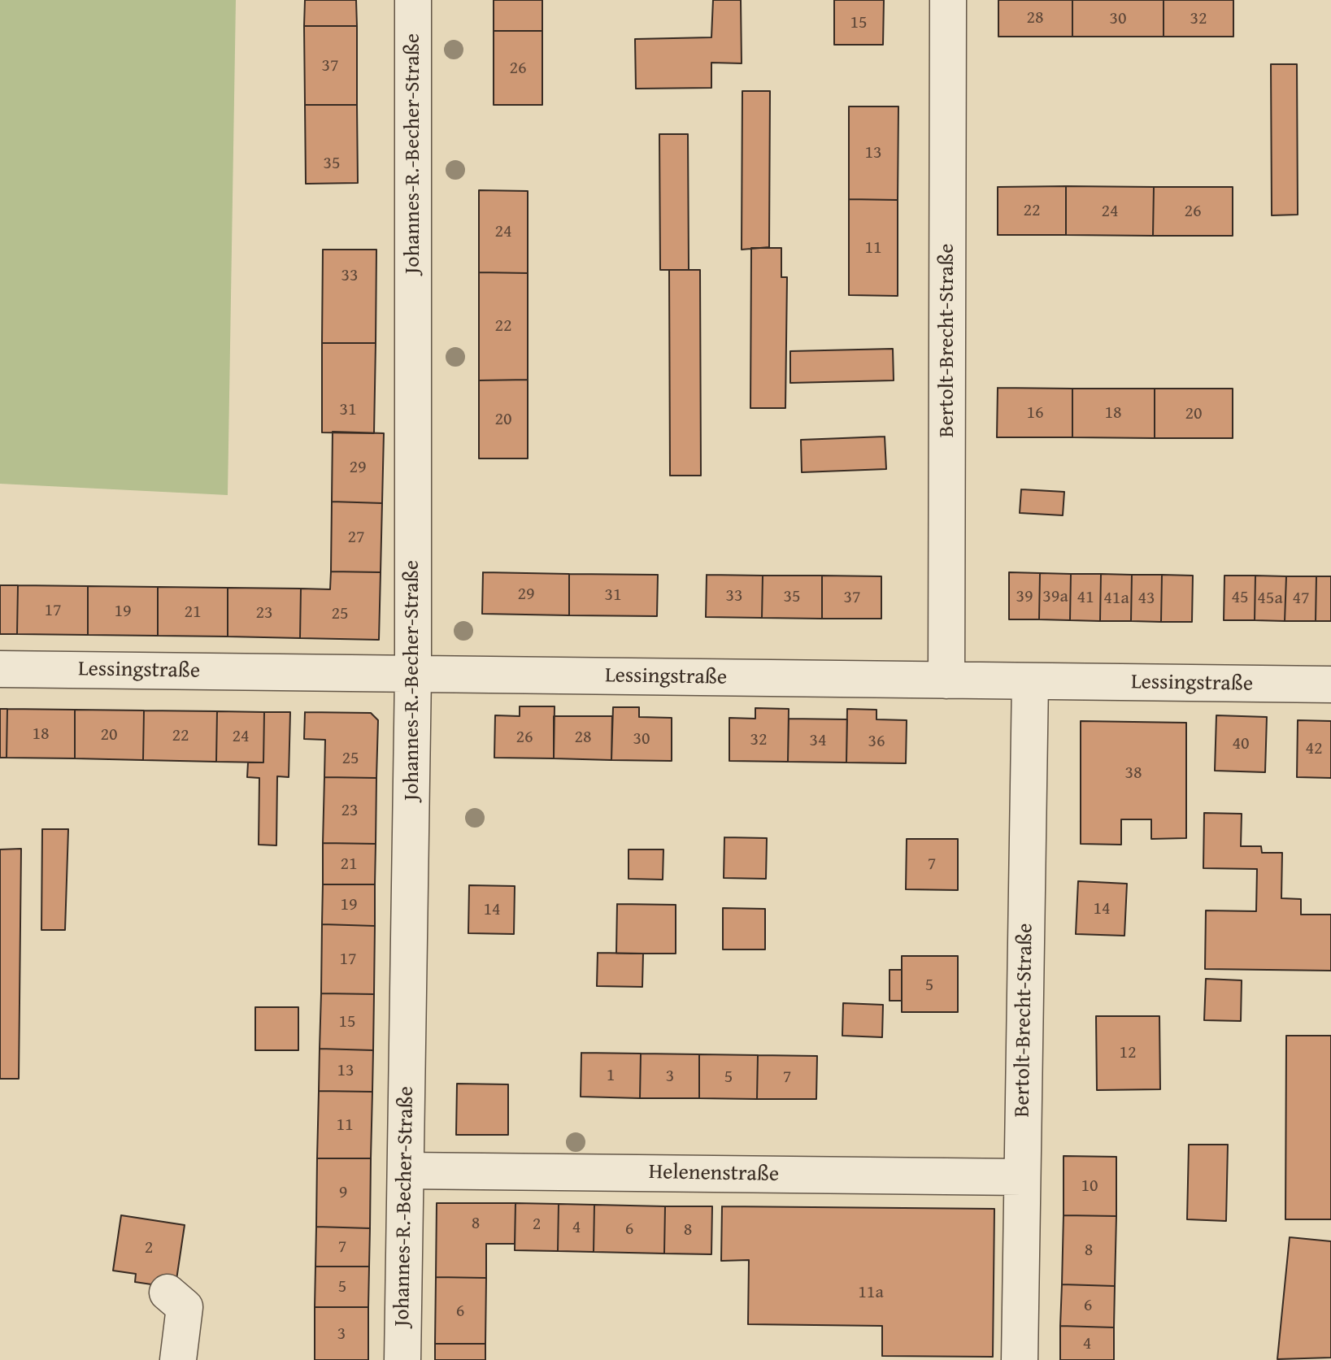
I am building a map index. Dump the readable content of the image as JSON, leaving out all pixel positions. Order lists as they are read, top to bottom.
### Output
{
  "streets": {
    "street": [
      "Johannes-R.-Becher-Straße",
      "Bertolt-Brecht-Straße",
      "Lessingstraße",
      "Helenenstraße"
    ]
  },
  "crossings": [
    ["Johannes-R.-Becher-Straße", "Lessingstraße"],
    ["Johannes-R.-Becher-Straße", "Helenenstraße"],
    ["Bertolt-Brecht-Straße", "Lessingstraße"],
    ["Bertolt-Brecht-Straße", "Helenenstraße"]
  ],
  "house_numbers": [
    "28",
    "30",
    "32",
    "15",
    "37",
    "26",
    "13",
    "35",
    "22",
    "24",
    "26",
    "24",
    "11",
    "33",
    "22",
    "31",
    "16",
    "18",
    "20",
    "20",
    "29",
    "27",
    "29",
    "31",
    "33",
    "35",
    "39",
    "39a",
    "37",
    "41",
    "45",
    "41a",
    "43",
    "45a",
    "47",
    "17",
    "19",
    "21",
    "23",
    "25",
    "18",
    "20",
    "22",
    "24",
    "26",
    "28",
    "30",
    "32",
    "34",
    "36",
    "40",
    "42",
    "25",
    "38",
    "23",
    "21",
    "7",
    "19",
    "14",
    "14",
    "17",
    "5",
    "15",
    "12",
    "13",
    "1",
    "3",
    "5",
    "7",
    "11",
    "10",
    "9",
    "8",
    "2",
    "4",
    "6",
    "8",
    "7",
    "2",
    "8",
    "5",
    "11a",
    "6",
    "6",
    "3",
    "4"
  ]
}
